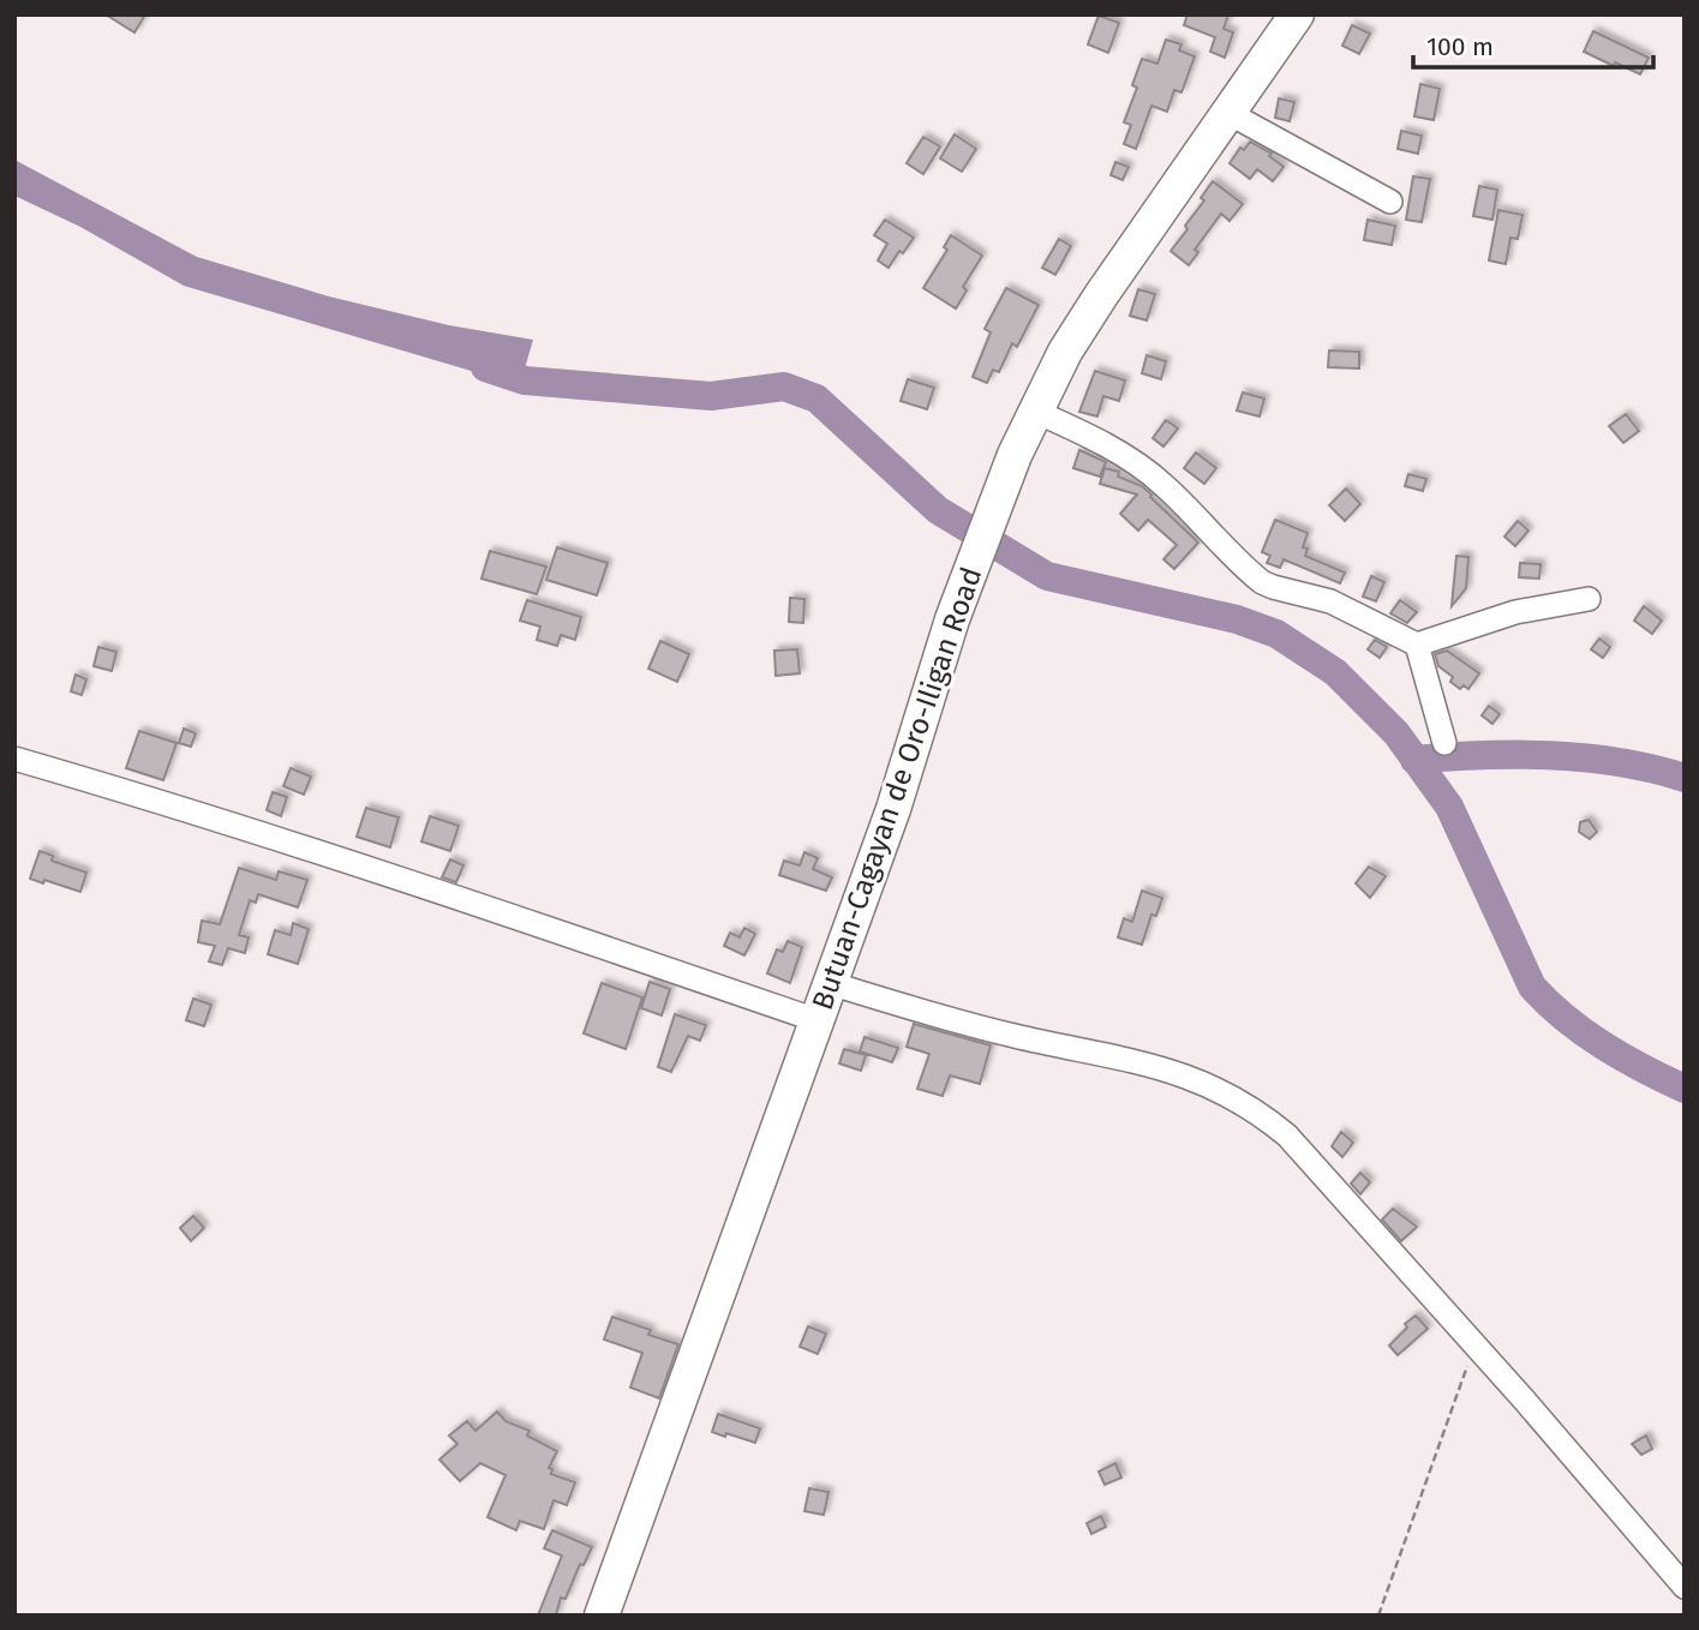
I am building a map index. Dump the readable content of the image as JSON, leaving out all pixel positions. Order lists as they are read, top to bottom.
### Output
{
  "streets": {
    "highway": ["Butuan-Cagayan de Oro-Iligan Road"]
  },
  "scale_bar": "100 m"
}
